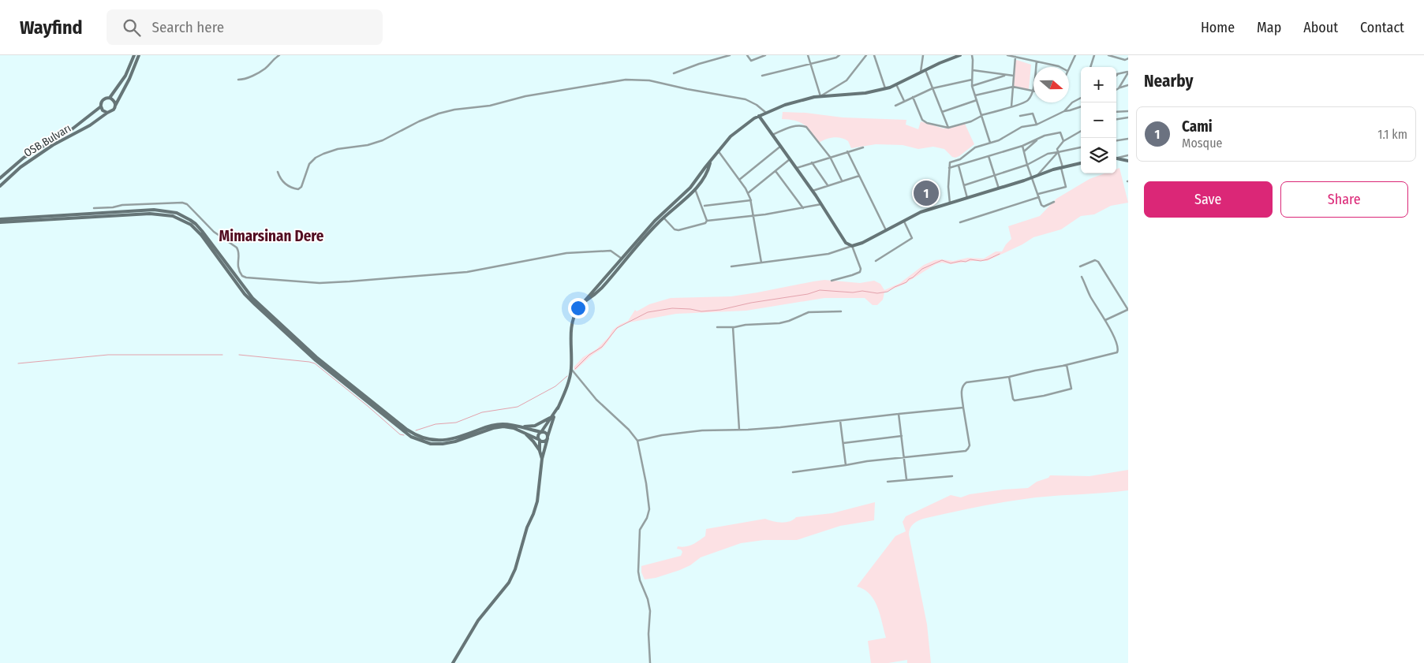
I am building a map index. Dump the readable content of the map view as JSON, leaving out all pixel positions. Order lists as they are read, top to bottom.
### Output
{
  "streets": {
    "street": ["OSB Bulvarı"]
  },
  "districts": ["Mimarsinan Dere"],
  "north": "right",
  "page": {
    "header": "Wayfind",
    "search": "Search here",
    "nav": [
      "Home",
      "Map",
      "About",
      "Contact"
    ],
    "heading": "Nearby",
    "map_buttons": ["+", "−"],
    "list": [
      {
        "mark": "1",
        "name": "Cami",
        "note": "Mosque",
        "value": "1.1 km"
      }
    ],
    "buttons": ["Save", "Share"],
    "pins": "1"
  }
}
